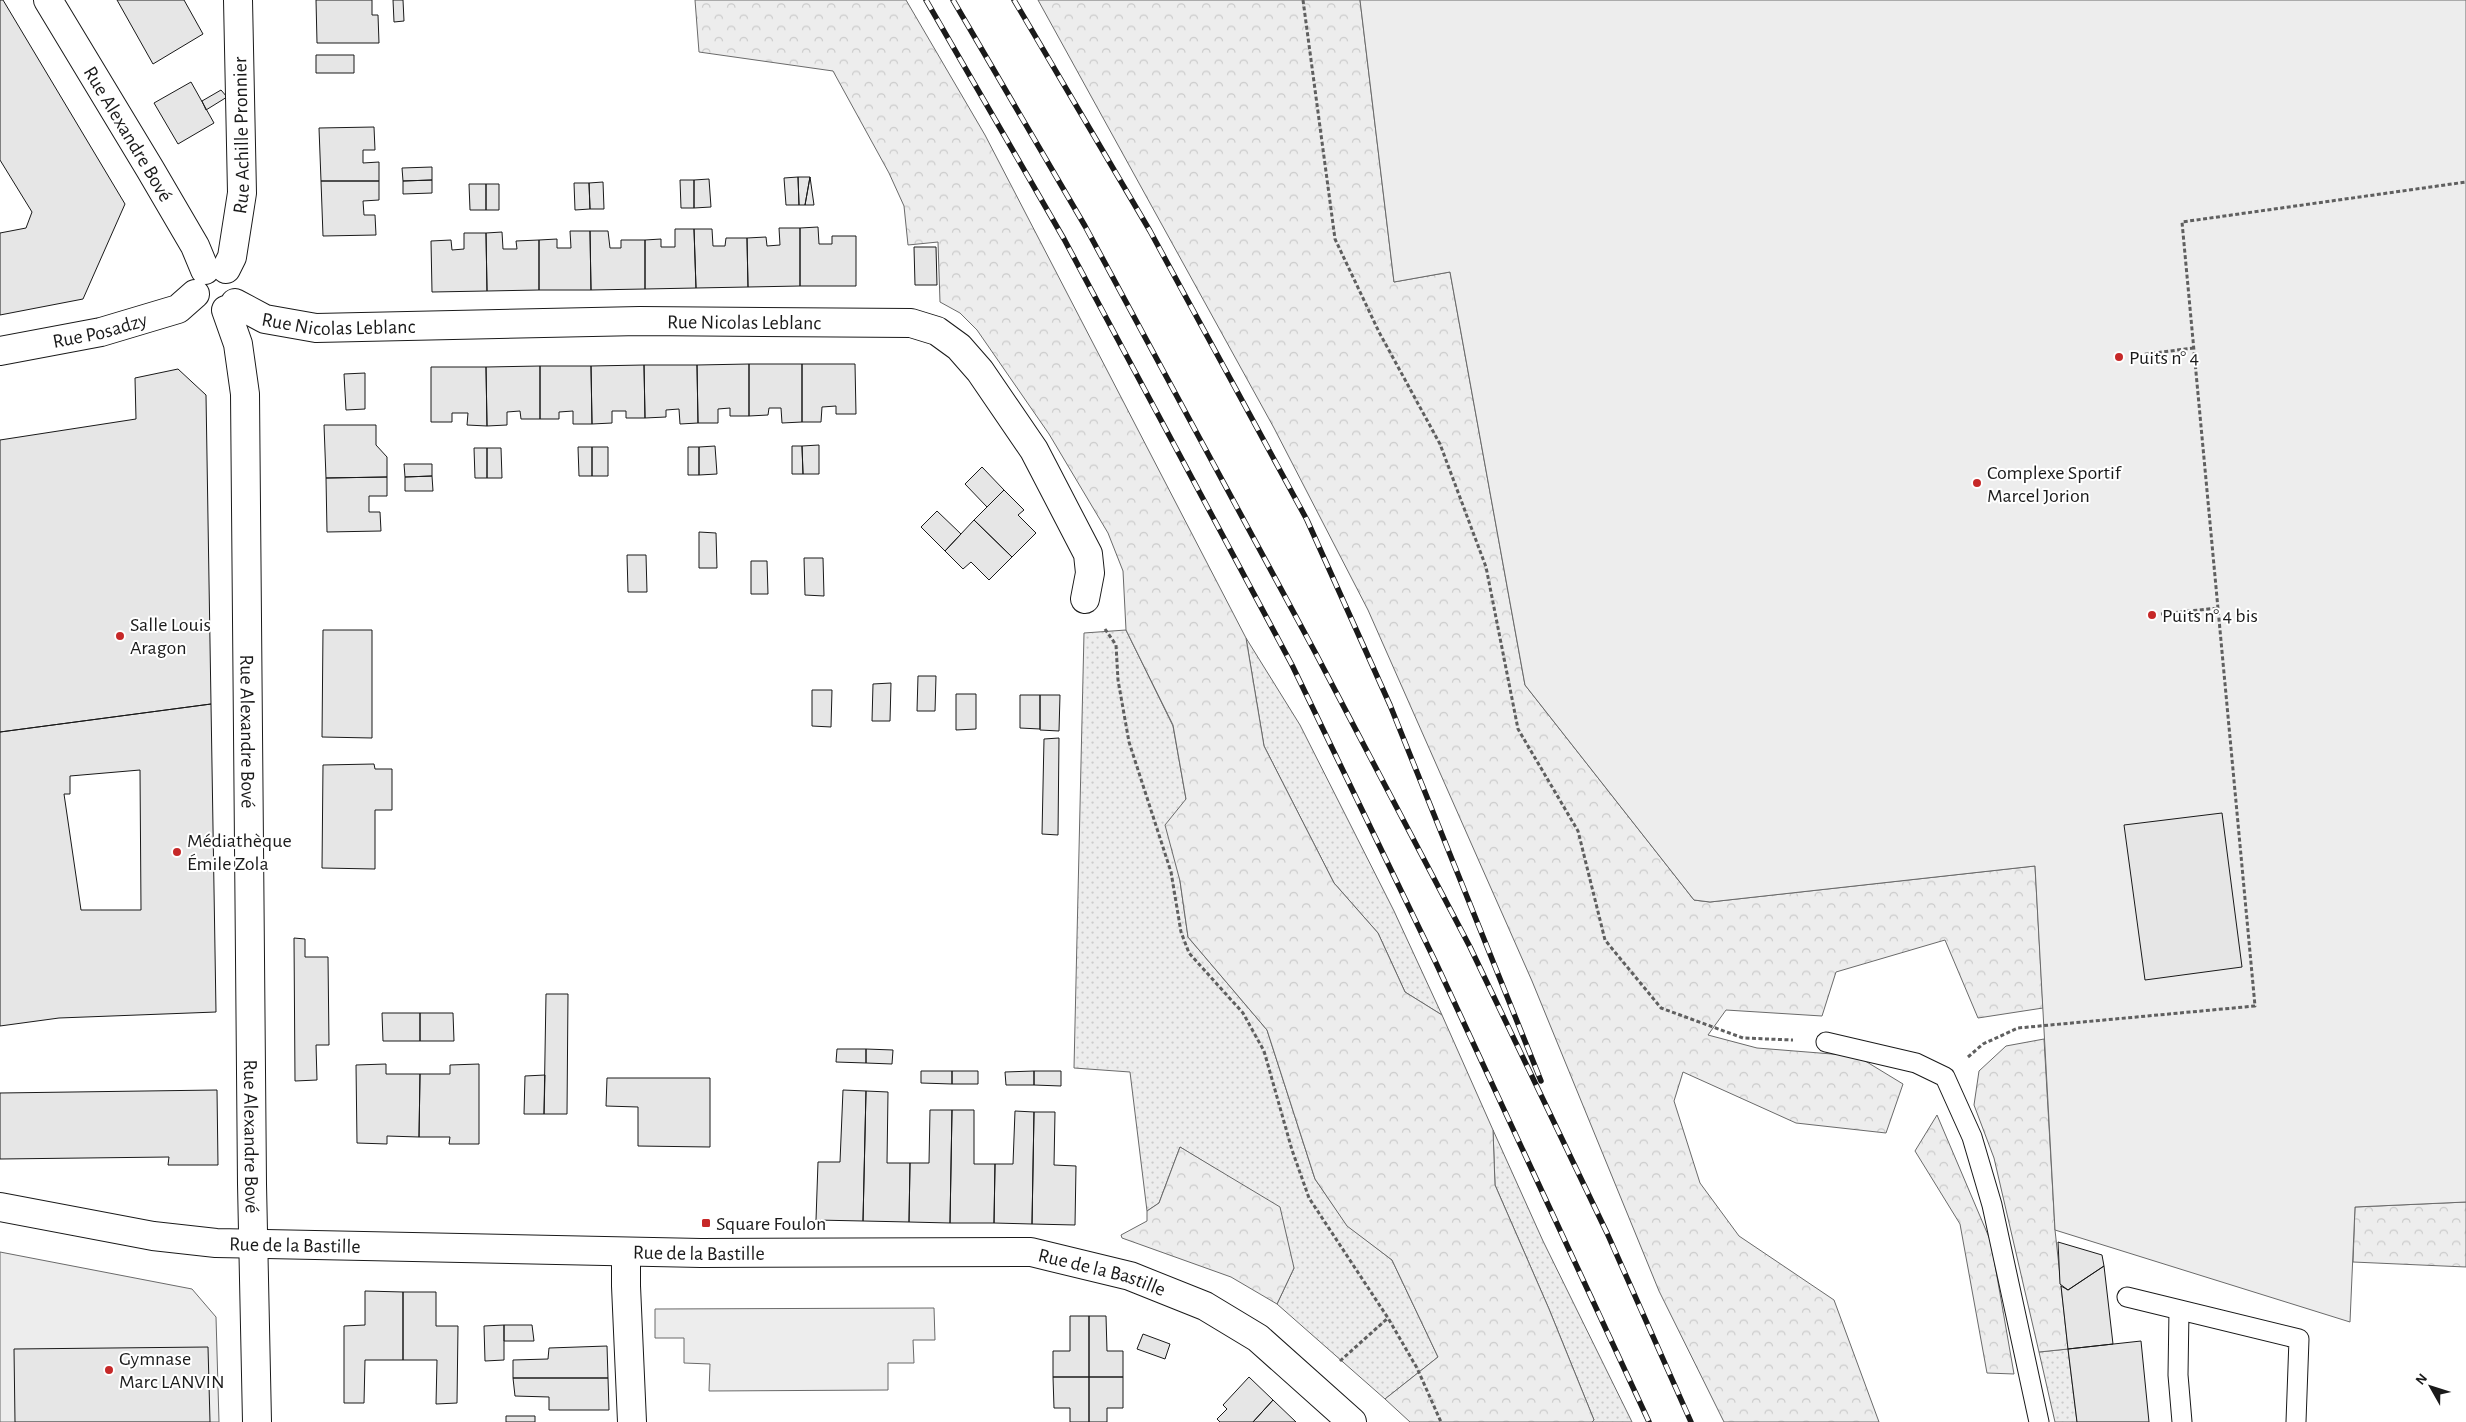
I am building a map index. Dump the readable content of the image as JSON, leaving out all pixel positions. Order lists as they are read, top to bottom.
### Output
{
  "streets": {
    "street": [
      "Rue Alexandre Bové",
      "Rue Achille Pronnier",
      "Rue Nicolas Leblanc",
      "Rue Posadzy",
      "Rue de la Bastille"
    ]
  },
  "crossings": [
    ["Rue Alexandre Bové", "Rue Achille Pronnier"],
    ["Rue Alexandre Bové", "Rue Nicolas Leblanc"],
    ["Rue Alexandre Bové", "Rue Posadzy"],
    ["Rue Alexandre Bové", "Rue de la Bastille"],
    ["Rue Achille Pronnier", "Rue Nicolas Leblanc"],
    ["Rue Achille Pronnier", "Rue Posadzy"],
    ["Rue Nicolas Leblanc", "Rue Posadzy"]
  ],
  "places": {
    "other": [
      "Puits n° 4",
      "Complexe Sportif Marcel Jorion",
      "Puits n° 4 bis",
      "Salle Louis Aragon",
      "Médiathèque Émile Zola",
      "Gymnase Marc LANVIN"
    ],
    "transit": ["Square Foulon"]
  },
  "north": "top left"
}
